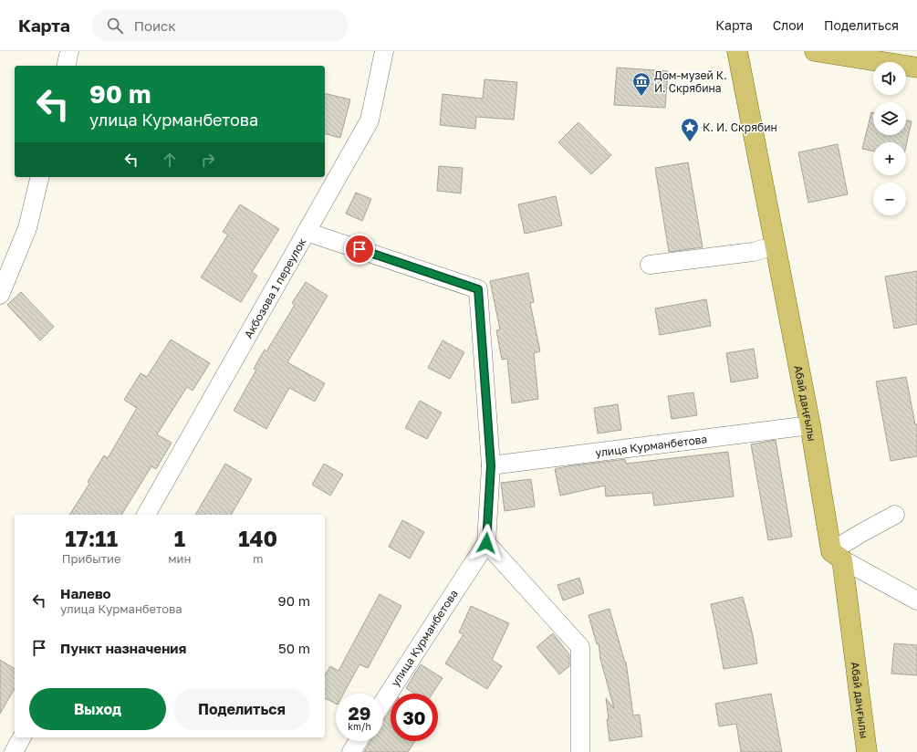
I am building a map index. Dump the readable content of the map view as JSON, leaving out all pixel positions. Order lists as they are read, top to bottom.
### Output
{
  "streets": {
    "main road": ["Абай даңғылы"],
    "street": ["Акбозова 1 переулок", "улица Курманбетова"]
  },
  "crossings": [
    ["Акбозова 1 переулок", "улица Курманбетова"],
    ["Абай даңғылы", "улица Курманбетова"]
  ],
  "places": {
    "museum": ["Дом-музей К. И. Скрябина"],
    "place": ["К. И. Скрябин"]
  },
  "page": {
    "header": "Карта",
    "search": "Поиск",
    "nav": ["Карта", "Слои", "Поделиться"],
    "map_buttons": ["+", "−"],
    "turn": ["90 m", "улица Курманбетова"],
    "eta": [
      "17:11",
      "Прибытие",
      "1",
      "мин",
      "140",
      "m"
    ],
    "list": [
      {
        "name": "Налево",
        "note": "улица Курманбетова",
        "value": "90 m"
      },
      {
        "name": "Пункт назначения",
        "value": "50 m"
      }
    ],
    "buttons": ["Выход", "Поделиться"],
    "speed": "29 km/h",
    "limit": "30"
  }
}
